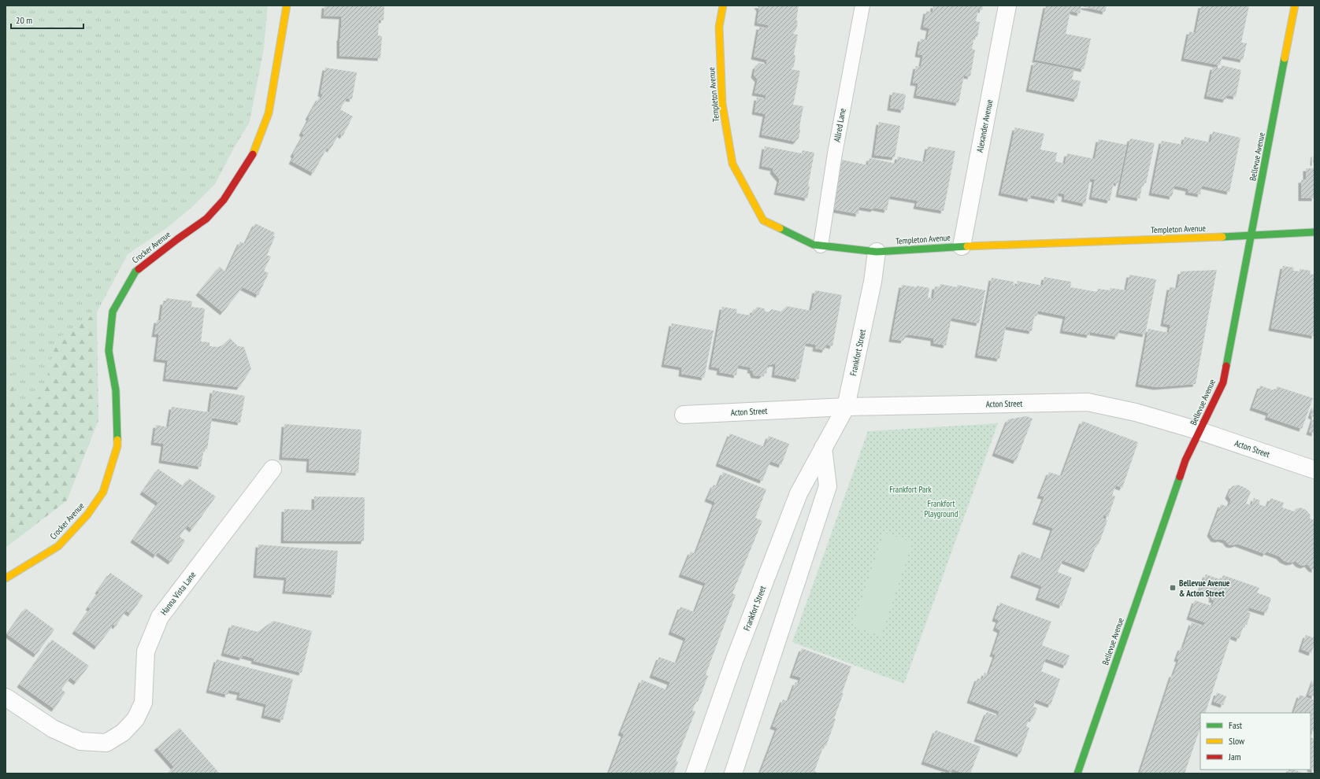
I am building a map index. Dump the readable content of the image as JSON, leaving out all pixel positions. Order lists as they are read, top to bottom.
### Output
{
  "streets": {
    "street": [
      "Templeton Avenue",
      "Alexander Avenue",
      "Bellevue Avenue",
      "Crocker Avenue",
      "Frankfort Street",
      "Acton Street",
      "Hanna Vista Lane"
    ],
    "lane": ["Allred Lane"]
  },
  "crossings": [
    ["Templeton Avenue", "Allred Lane"],
    ["Templeton Avenue", "Alexander Avenue"],
    ["Templeton Avenue", "Bellevue Avenue"],
    ["Templeton Avenue", "Frankfort Street"],
    ["Bellevue Avenue", "Acton Street"],
    ["Frankfort Street", "Acton Street"]
  ],
  "parks": ["Frankfort Park", "Frankfort Playground"],
  "places": {
    "transit": ["Bellevue Avenue & Acton Street"]
  },
  "legend": ["Fast", "Slow", "Jam"],
  "scale_bar": "20 m"
}
